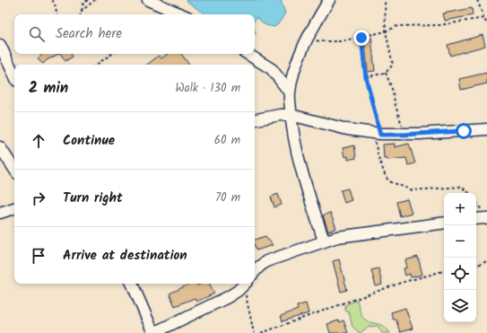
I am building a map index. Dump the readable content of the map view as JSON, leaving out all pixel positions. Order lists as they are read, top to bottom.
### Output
{
  "page": {
    "search": "Search here",
    "heading": ["2 min", "Walk · 130 m"],
    "list": [
      ["Continue", "60 m"],
      ["Turn right", "70 m"],
      "Arrive at destination"
    ],
    "map_buttons": ["+", "−"]
  }
}
